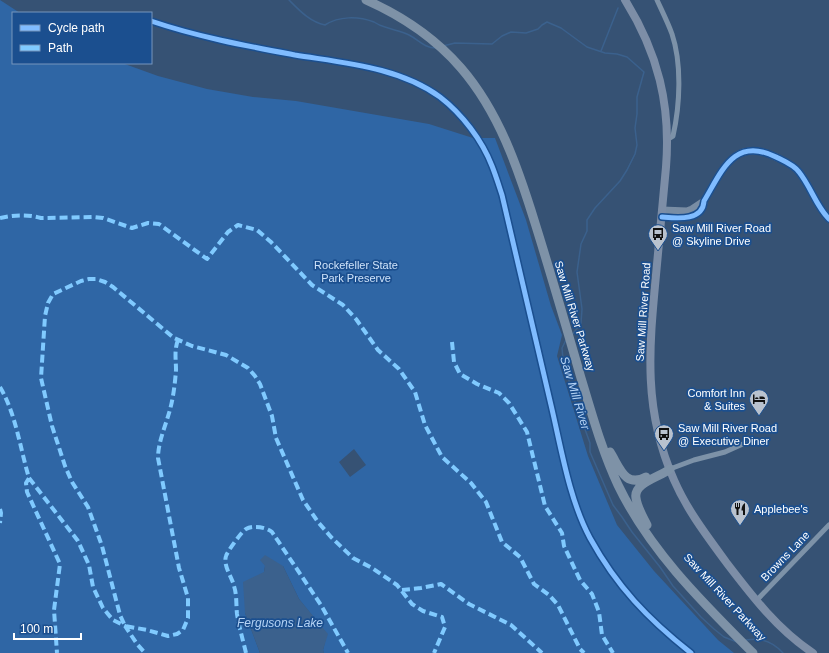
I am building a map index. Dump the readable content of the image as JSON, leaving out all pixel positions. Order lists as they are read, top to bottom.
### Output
{
  "streets": {
    "highway": ["Saw Mill River Parkway"],
    "main road": ["Saw Mill River Road"],
    "street": ["Browns Lane"]
  },
  "crossings": [
    ["Saw Mill River Road", "Browns Lane"]
  ],
  "water": ["Saw Mill River", "Fergusons Lake"],
  "parks": ["Rockefeller State Park Preserve"],
  "places": {
    "bus stop": ["Saw Mill River Road @ Skyline Drive", "Saw Mill River Road @ Executive Diner"],
    "hotel": ["Comfort Inn & Suites"],
    "restaurant": ["Applebee's"]
  },
  "legend": ["Cycle path", "Path"],
  "scale_bar": "100 m"
}
